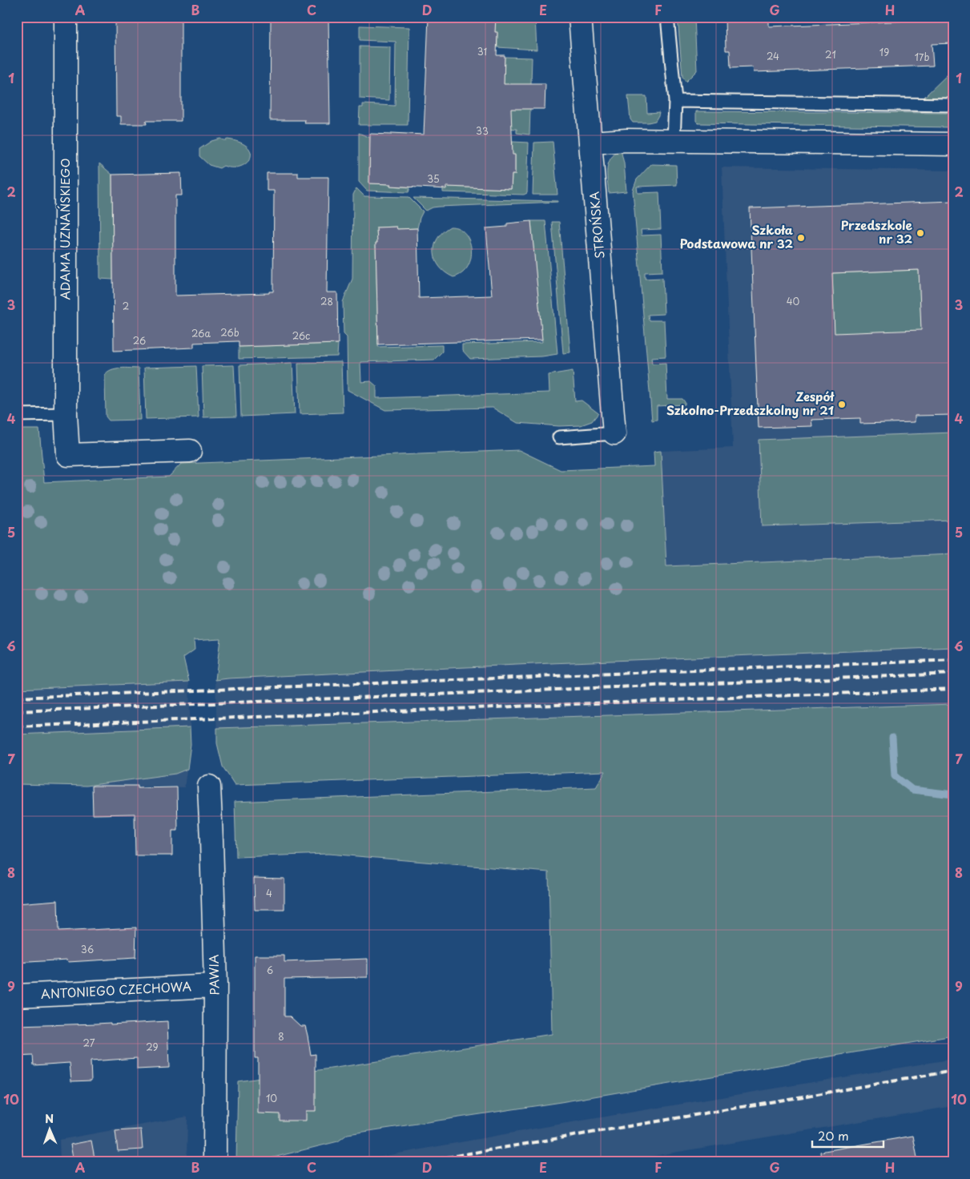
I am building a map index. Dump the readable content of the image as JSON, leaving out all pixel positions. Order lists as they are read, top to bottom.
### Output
{
  "streets": {
    "street": [
      "STROŃSKA",
      "ADAMA UZNAŃSKIEGO",
      "PAWIA",
      "ANTONIEGO CZECHOWA"
    ]
  },
  "crossings": [
    ["PAWIA", "ANTONIEGO CZECHOWA"]
  ],
  "places": ["Przedszkole nr 32", "Szkoła Podstawowa nr 32", "Zespół Szkolno-Przedszkolny nr 21"],
  "house_numbers": [
    "31",
    "19",
    "21",
    "24",
    "17b",
    "33",
    "35",
    "28",
    "40",
    "2",
    "26b",
    "26a",
    "26c",
    "26",
    "4",
    "36",
    "6",
    "8",
    "27",
    "29",
    "10"
  ],
  "scale_bar": "20 m",
  "north": "top",
  "grid": {
    "columns": [
      "A",
      "B",
      "C",
      "D",
      "E",
      "F",
      "G",
      "H"
    ],
    "rows": [
      "1",
      "2",
      "3",
      "4",
      "5",
      "6",
      "7",
      "8",
      "9",
      "10"
    ]
  }
}
